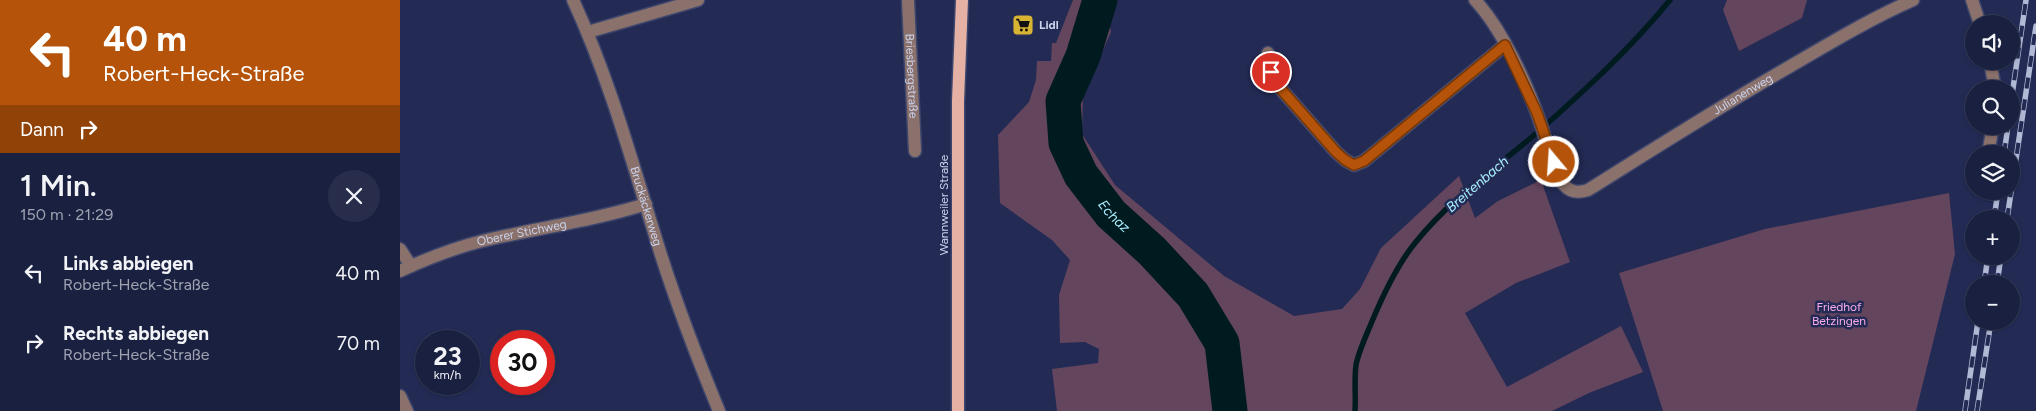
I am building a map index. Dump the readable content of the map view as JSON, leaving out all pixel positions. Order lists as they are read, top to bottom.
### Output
{
  "streets": {
    "main road": ["Wannweiler Straße"],
    "street": [
      "Briesbergstraße",
      "Julianenweg",
      "Bruckäckerweg",
      "Oberer Stichweg"
    ]
  },
  "crossings": [
    ["Bruckäckerweg", "Oberer Stichweg"]
  ],
  "water": ["Breitenbach", "Echaz"],
  "parks": ["Friedhof Betzingen"],
  "places": {
    "supermarket": ["Lidl"]
  },
  "page": {
    "turn": ["40 m", "Robert-Heck-Straße"],
    "map_buttons": ["+", "−"],
    "then": "Dann",
    "heading": ["1 Min.", "150 m · 21:29"],
    "list": [
      {
        "name": "Links abbiegen",
        "note": "Robert-Heck-Straße",
        "value": "40 m"
      },
      {
        "name": "Rechts abbiegen",
        "note": "Robert-Heck-Straße",
        "value": "70 m"
      }
    ],
    "speed": "23 km/h",
    "limit": "30"
  }
}
